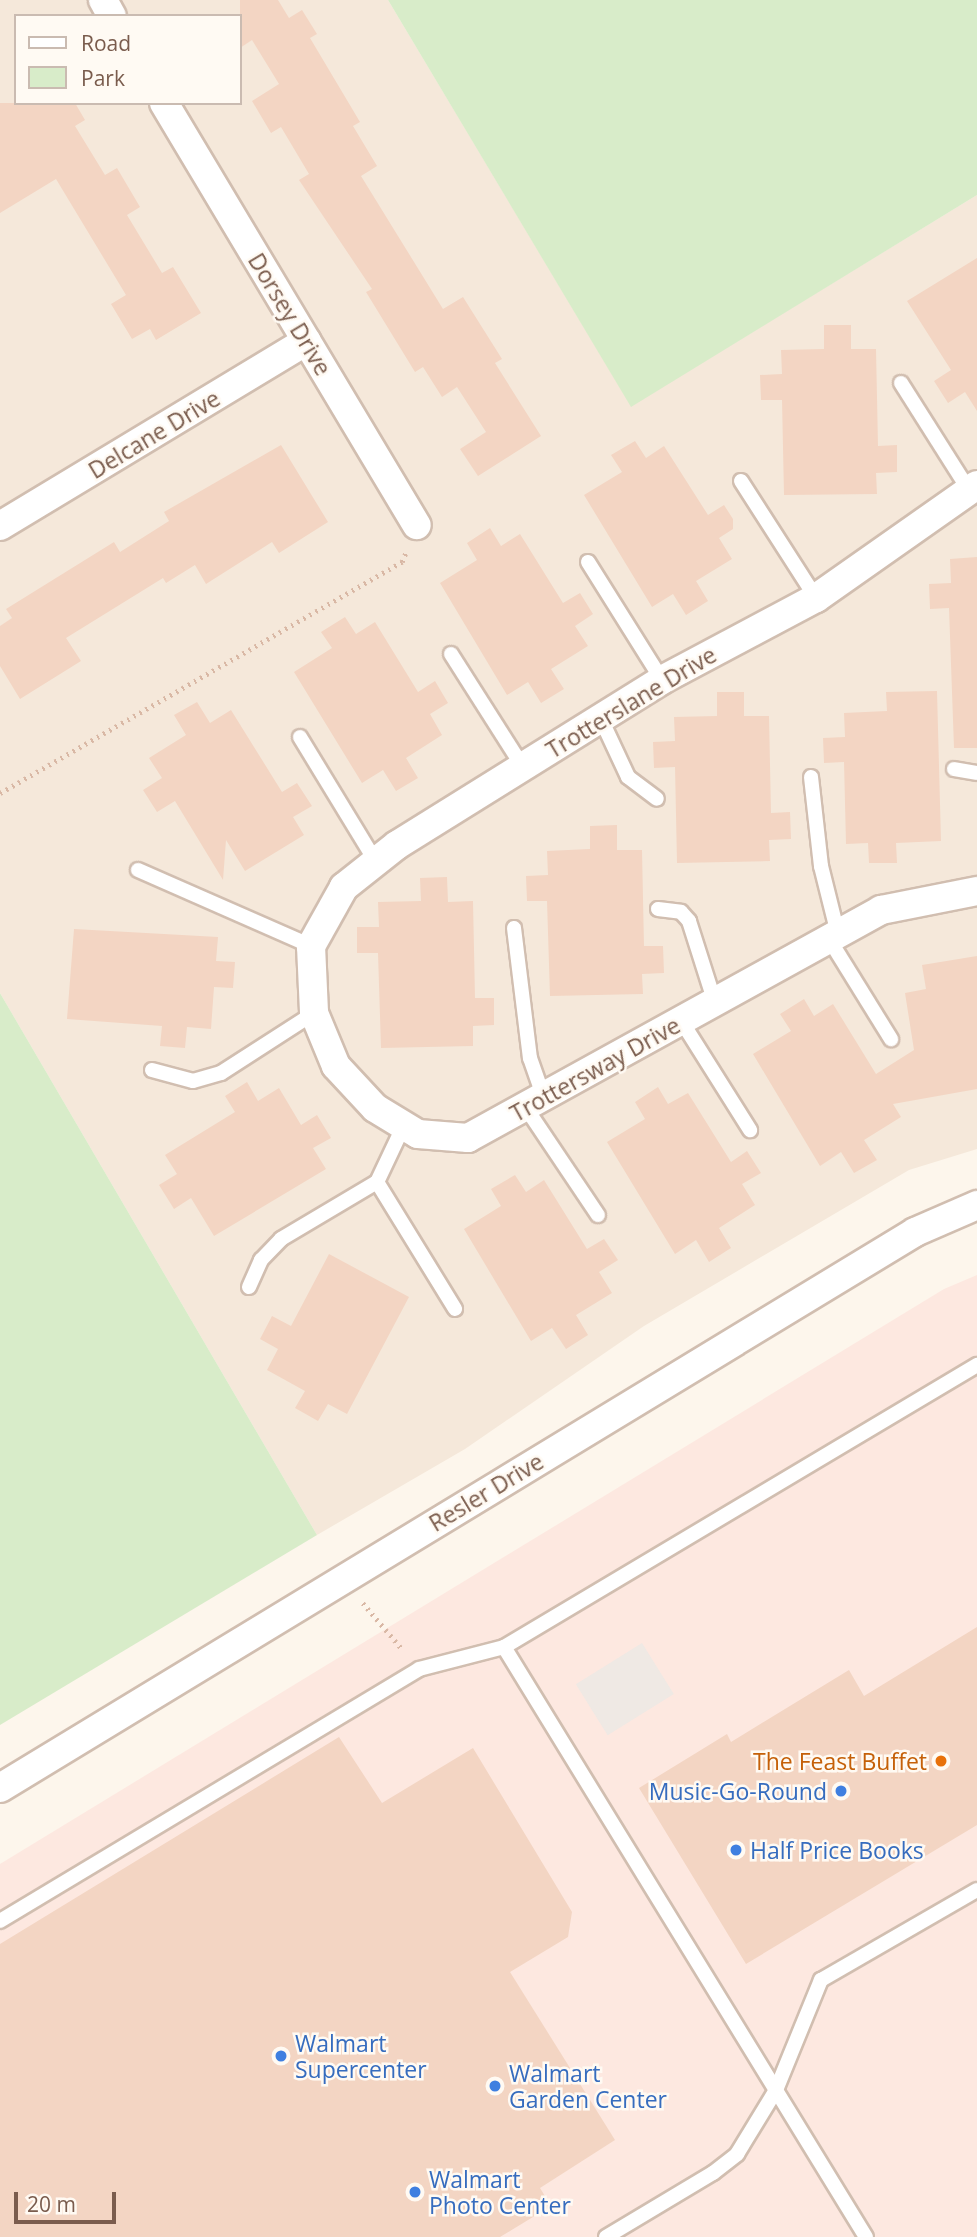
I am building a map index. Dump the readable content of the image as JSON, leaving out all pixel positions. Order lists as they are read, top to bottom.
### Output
{
  "streets": {
    "street": [
      "Dorsey Drive",
      "Delcane Drive",
      "Trotterslane Drive",
      "Trottersway Drive",
      "Resler Drive"
    ]
  },
  "crossings": [
    ["Dorsey Drive", "Delcane Drive"],
    ["Trotterslane Drive", "Trottersway Drive"]
  ],
  "places": [
    "The Feast Buffet",
    "Music-Go-Round",
    "Half Price Books",
    "Walmart Supercenter",
    "Walmart Garden Center",
    "Walmart Photo Center"
  ],
  "legend": ["Road", "Park"],
  "scale_bar": "20 m"
}
